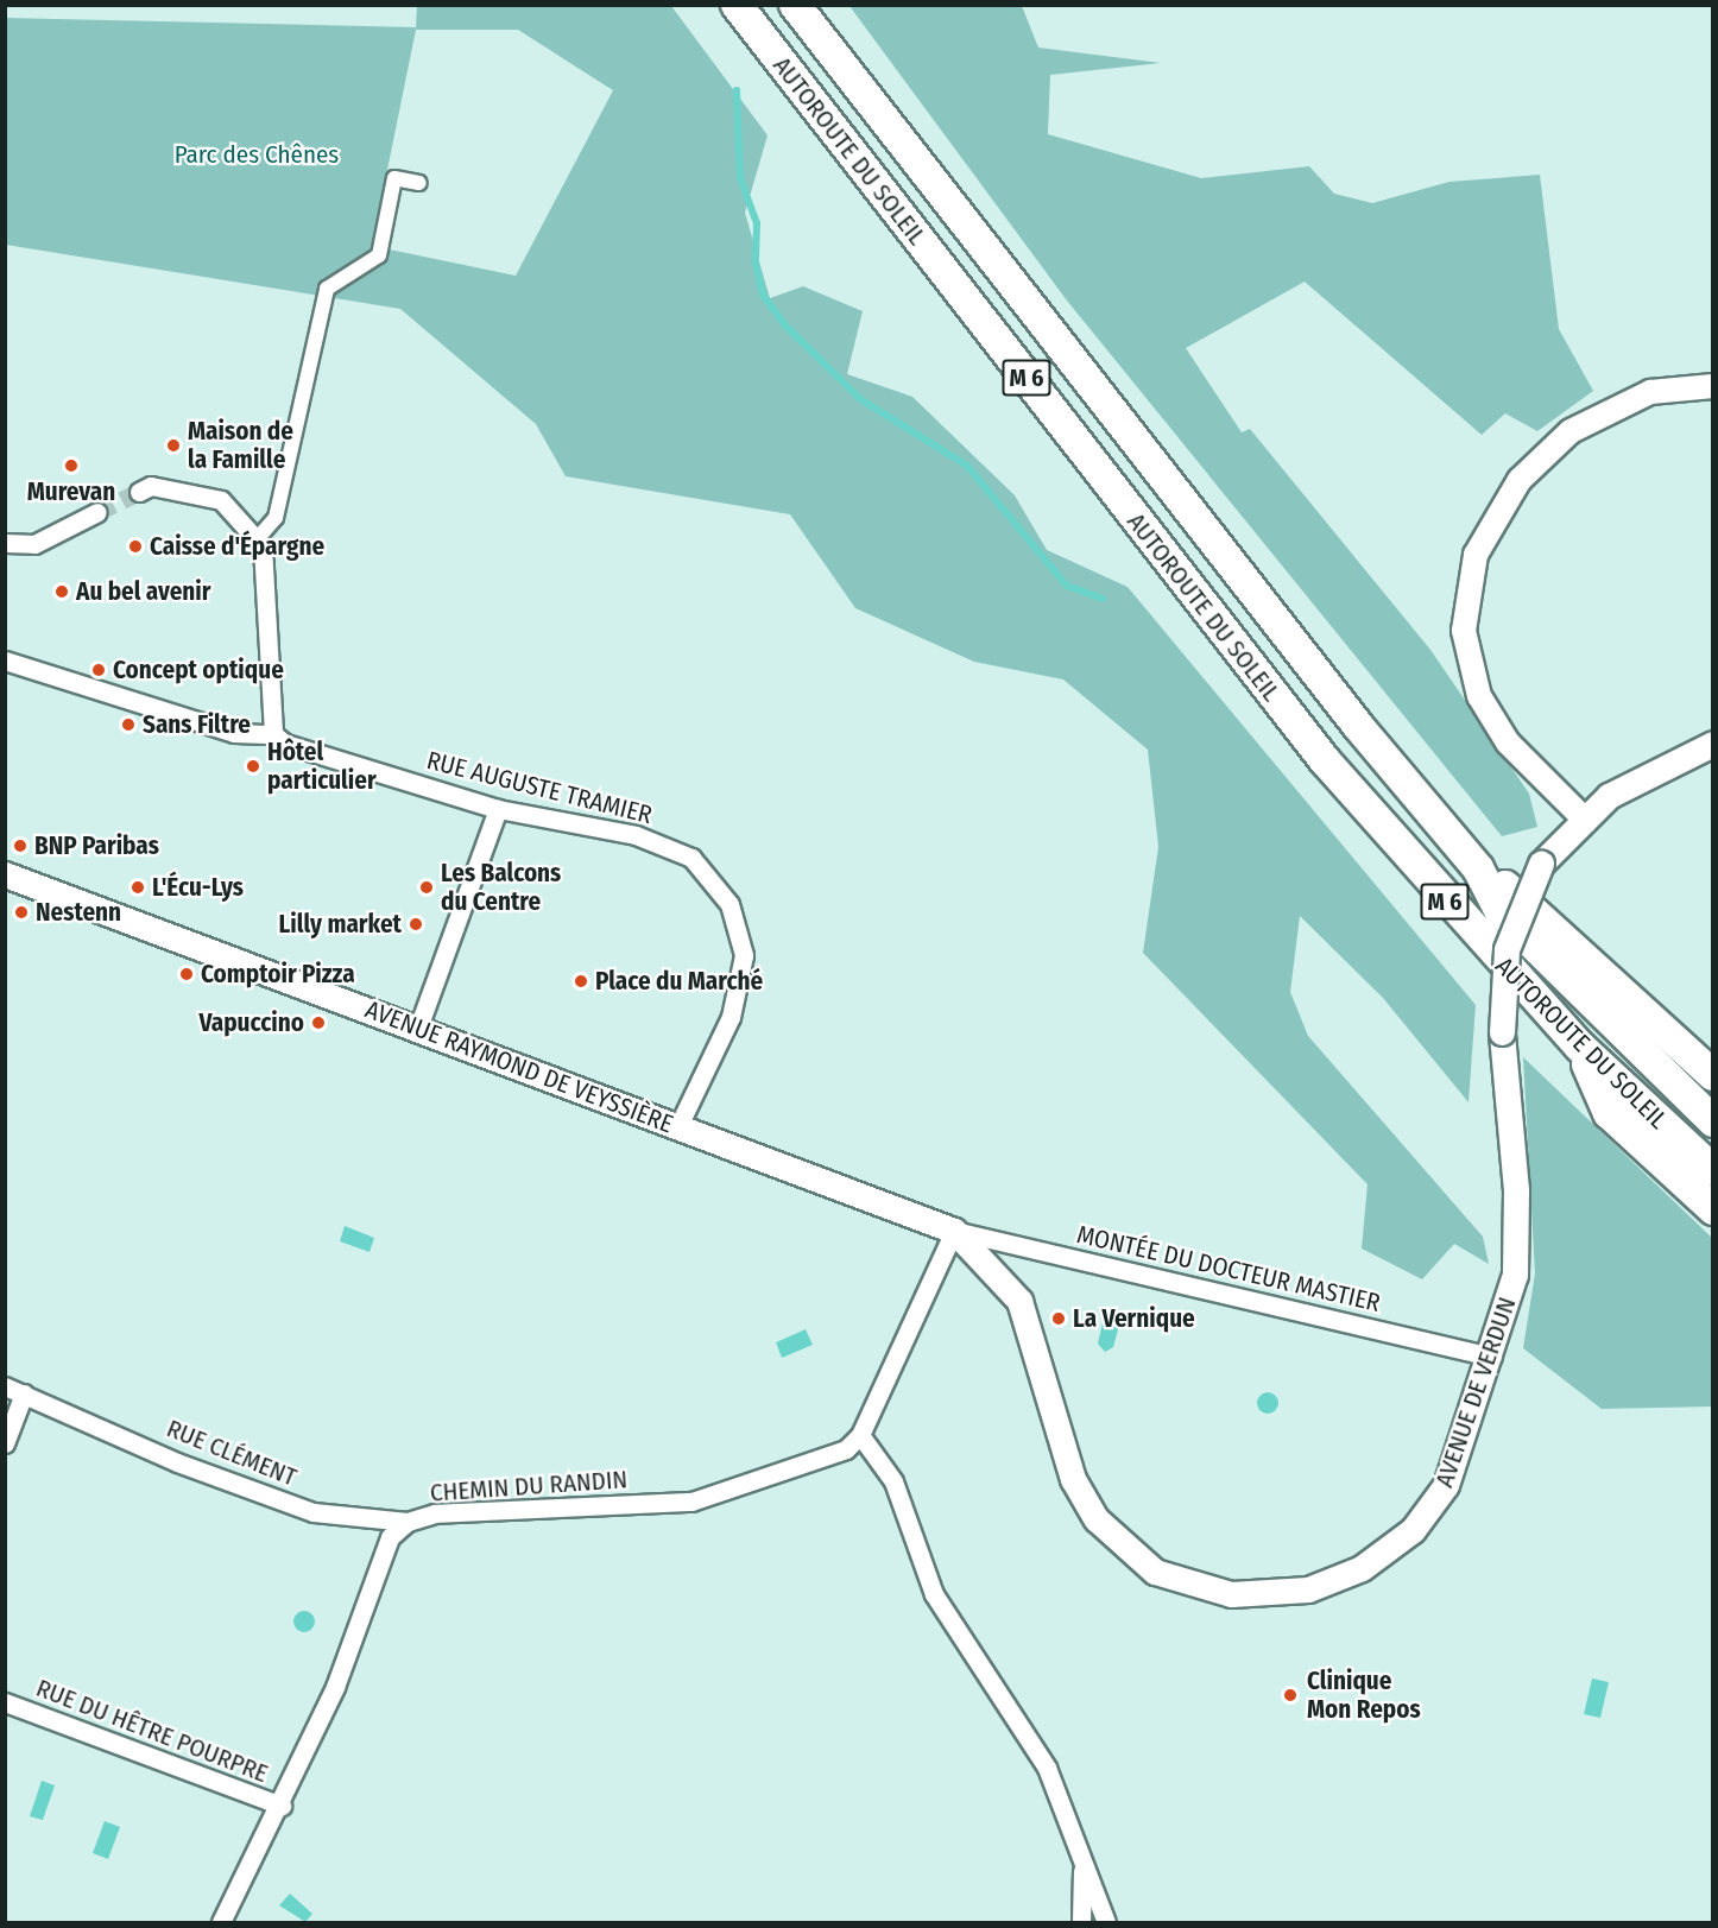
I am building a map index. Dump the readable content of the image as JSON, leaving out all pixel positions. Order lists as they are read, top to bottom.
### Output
{
  "streets": {
    "highway": ["AUTOROUTE DU SOLEIL", "M 6"],
    "main road": ["AVENUE RAYMOND DE VEYSSIÈRE", "AVENUE DE VERDUN"],
    "street": [
      "RUE AUGUSTE TRAMIER",
      "MONTÉE DU DOCTEUR MASTIER",
      "RUE CLÉMENT",
      "CHEMIN DU RANDIN",
      "RUE DU HÊTRE POURPRE"
    ]
  },
  "crossings": [
    ["RUE AUGUSTE TRAMIER", "AVENUE RAYMOND DE VEYSSIÈRE"],
    ["AVENUE RAYMOND DE VEYSSIÈRE", "MONTÉE DU DOCTEUR MASTIER"],
    ["AVENUE RAYMOND DE VEYSSIÈRE", "AVENUE DE VERDUN"],
    ["MONTÉE DU DOCTEUR MASTIER", "AVENUE DE VERDUN"],
    ["RUE CLÉMENT", "CHEMIN DU RANDIN"],
    ["CHEMIN DU RANDIN", "RUE DU HÊTRE POURPRE"]
  ],
  "parks": ["Parc des Chênes"],
  "places": [
    "Maison de la Famille",
    "Murevan",
    "Caisse d'Épargne",
    "Au bel avenir",
    "Concept optique",
    "Sans Filtre",
    "Hôtel particulier",
    "BNP Paribas",
    "L'Écu-Lys",
    "Les Balcons du Centre",
    "Nestenn",
    "Lilly market",
    "Comptoir Pizza",
    "Place du Marché",
    "Vapuccino",
    "La Vernique",
    "Clinique Mon Repos"
  ]
}
